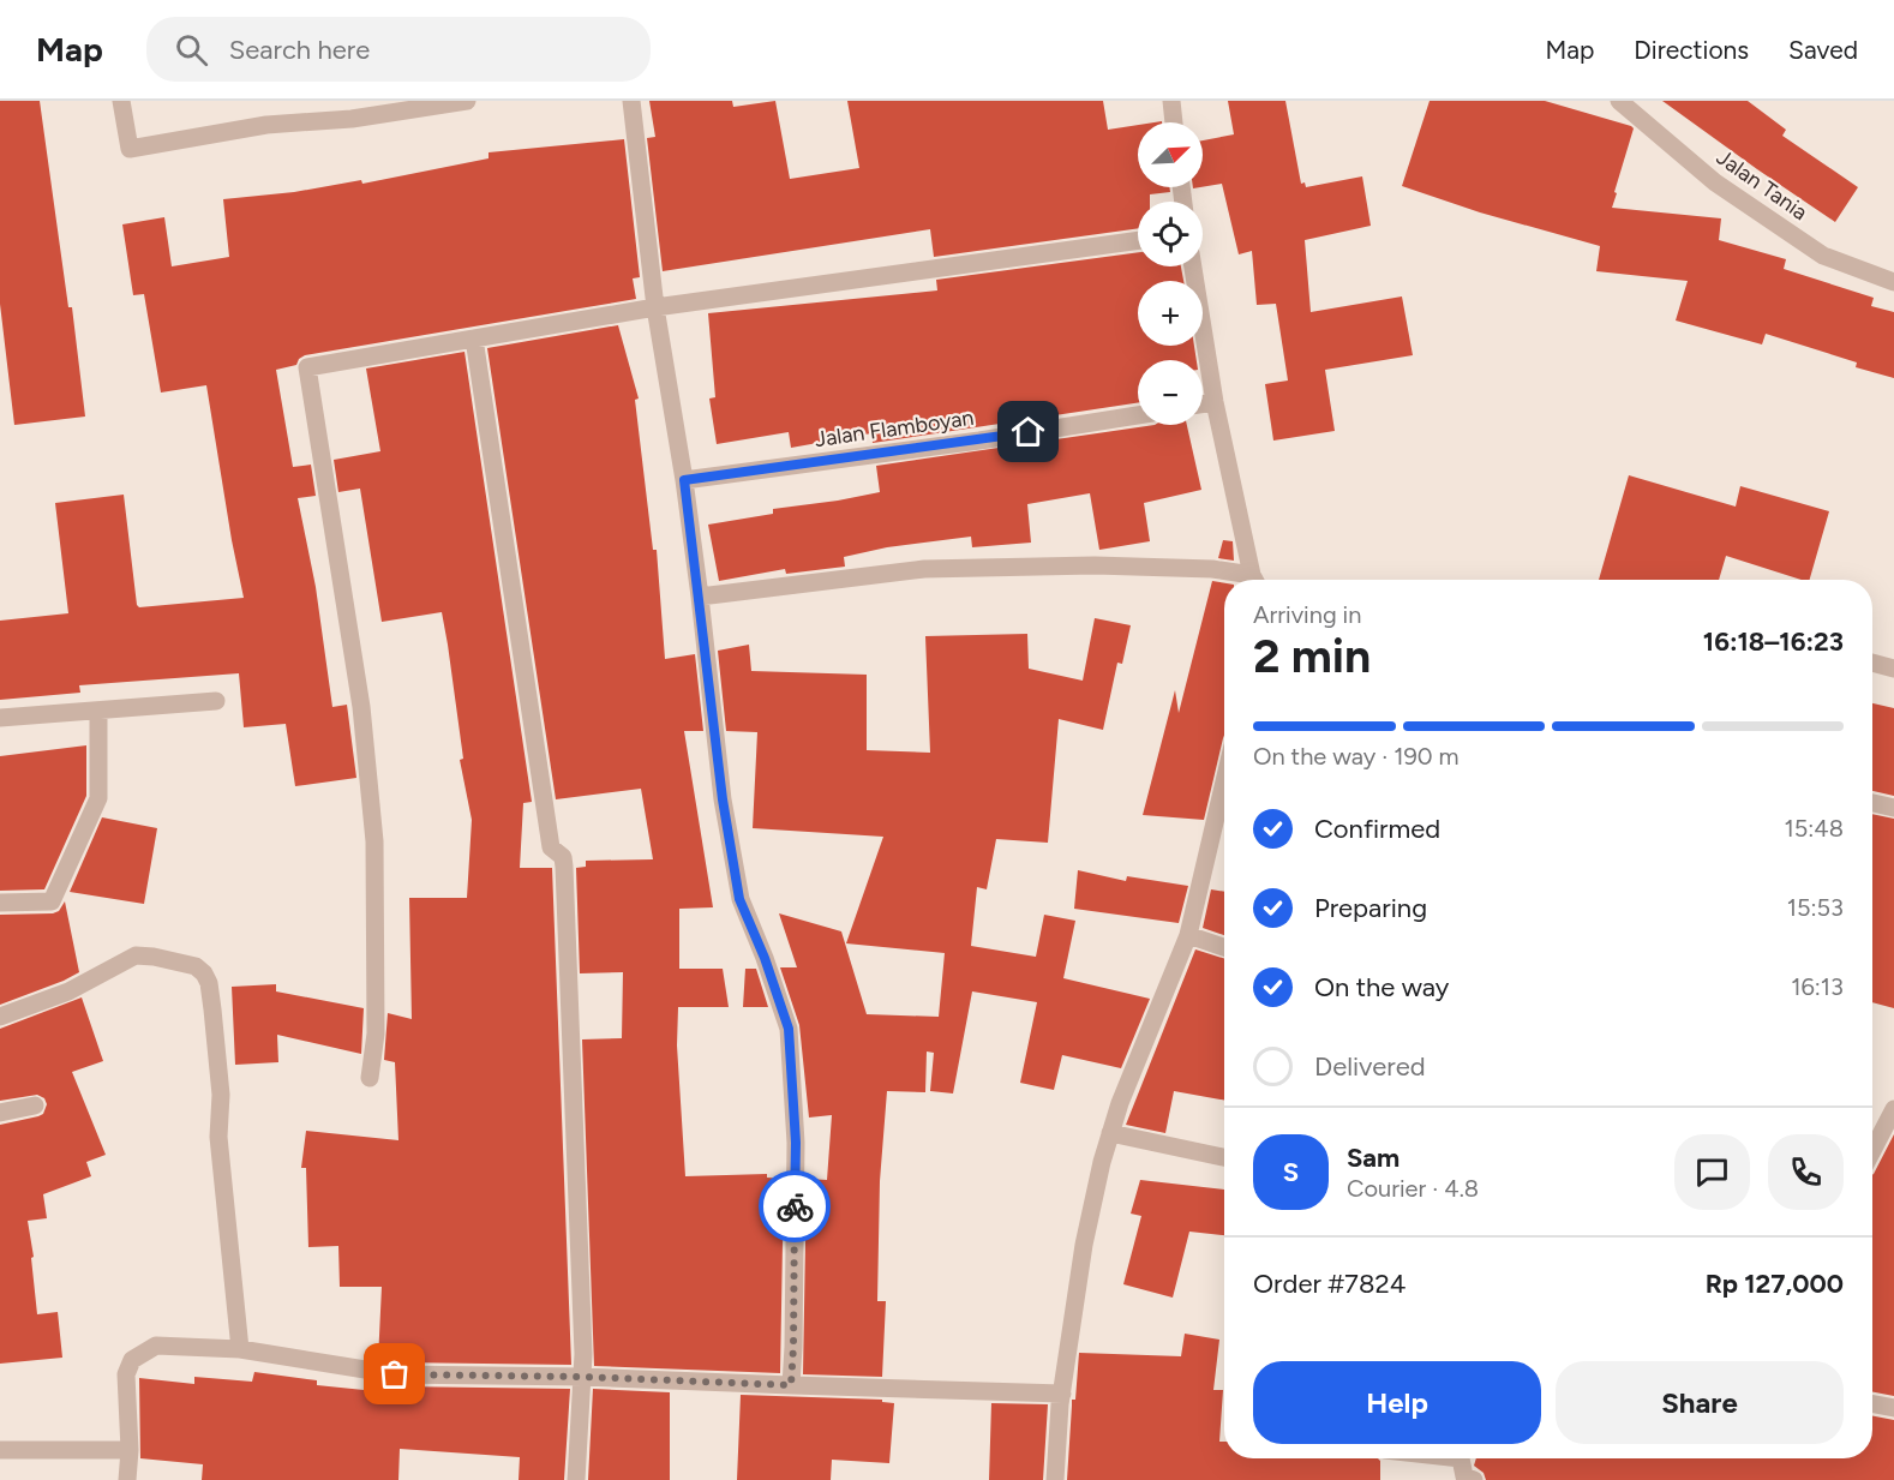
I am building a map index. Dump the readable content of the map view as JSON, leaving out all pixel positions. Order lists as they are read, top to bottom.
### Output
{
  "streets": {
    "street": ["Jalan Tania", "Jalan Flamboyan"]
  },
  "north": "top right",
  "page": {
    "header": "Map",
    "search": "Search here",
    "nav": ["Map", "Directions", "Saved"],
    "map_buttons": ["+", "−"],
    "heading": ["2 min", "Arriving in", "16:18–16:23"],
    "panel": [
      "Sam",
      "Courier · 4.8",
      "Order #7824",
      "Rp 127,000"
    ],
    "bar": "On the way · 190 m",
    "list": [
      ["Confirmed", "15:48"],
      ["Preparing", "15:53"],
      ["On the way", "16:13"],
      "Delivered"
    ],
    "round": "S",
    "buttons": ["Help", "Share"]
  }
}
